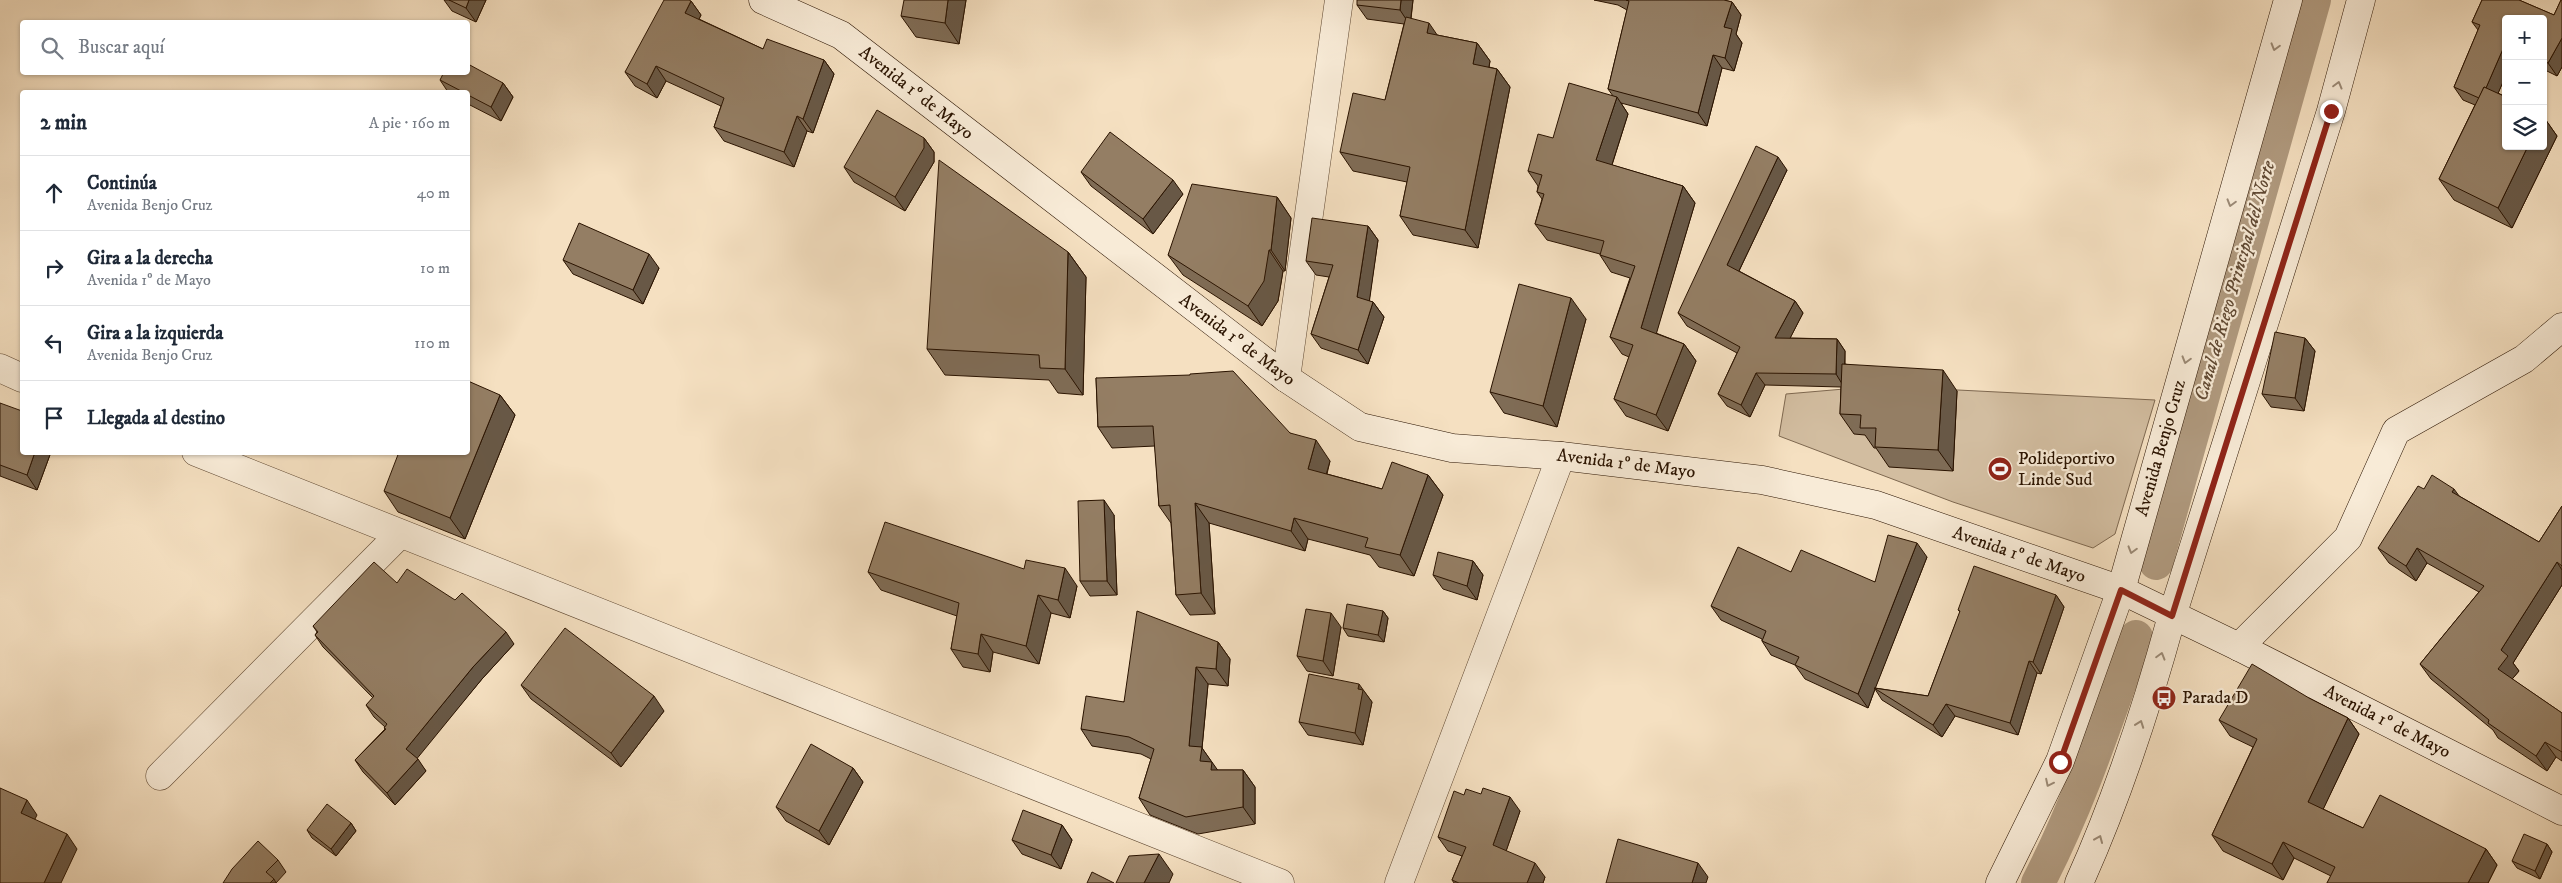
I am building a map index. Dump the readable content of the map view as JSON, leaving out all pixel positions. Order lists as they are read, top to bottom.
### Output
{
  "streets": {
    "street": ["Avenida 1º de Mayo", "Avenida Benjo Cruz"]
  },
  "crossings": [
    ["Avenida 1º de Mayo", "Avenida Benjo Cruz"]
  ],
  "water": ["Canal de Riego Principal del Norte"],
  "places": {
    "sports": ["Polideportivo Linde Sud"],
    "bus stop": ["Parada D"]
  },
  "page": {
    "map_buttons": ["+", "−"],
    "search": "Buscar aquí",
    "heading": ["2 min", "A pie · 160 m"],
    "list": [
      ["Continúa", "Avenida Benjo Cruz", "40 m"],
      ["Gira a la derecha", "Avenida 1º de Mayo", "10 m"],
      ["Gira a la izquierda", "Avenida Benjo Cruz", "110 m"],
      "Llegada al destino"
    ]
  }
}
